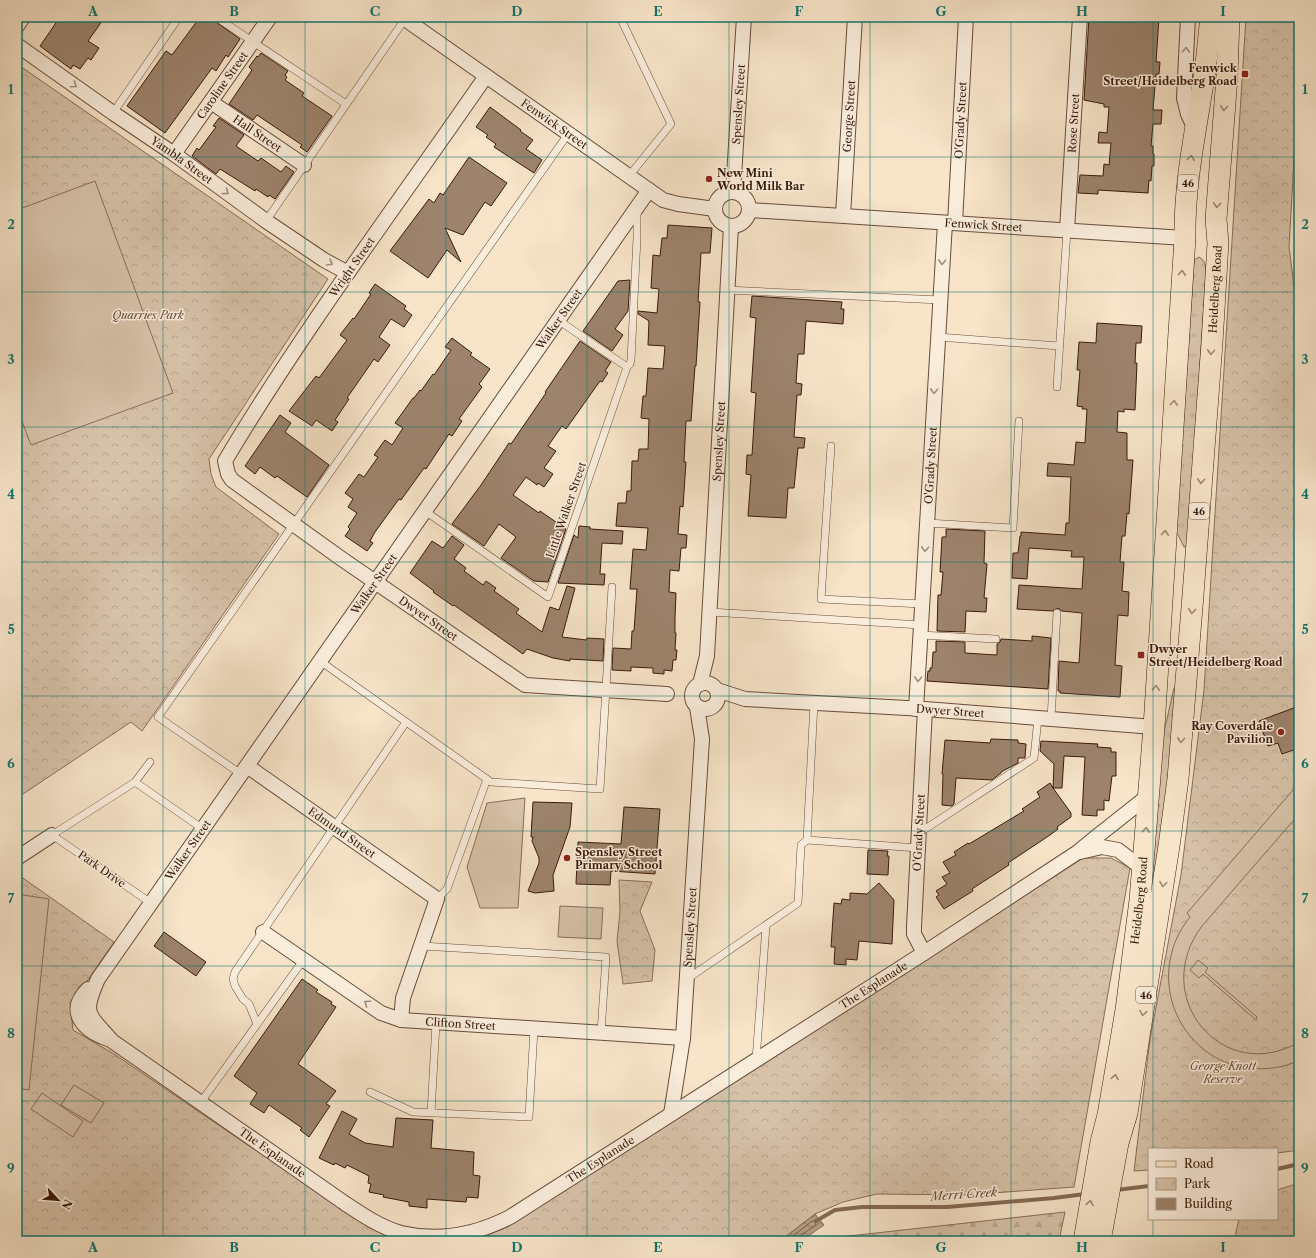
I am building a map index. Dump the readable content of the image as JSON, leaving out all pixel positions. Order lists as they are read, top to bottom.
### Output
{
  "streets": {
    "main road": ["Fenwick Street", "46", "Heidelberg Road"],
    "street": [
      "Caroline Street",
      "Spensley Street",
      "George Street",
      "O'Grady Street",
      "Rose Street",
      "Hall Street",
      "Yambla Street",
      "Wright Street",
      "Walker Street",
      "Dwyer Street",
      "Edmund Street",
      "The Esplanade",
      "Clifton Street"
    ],
    "lane": ["Little Walker Street", "Park Drive"]
  },
  "crossings": [
    ["Caroline Street", "Hall Street"],
    ["Caroline Street", "Yambla Street"],
    ["Spensley Street", "Fenwick Street"],
    ["Spensley Street", "Dwyer Street"],
    ["Spensley Street", "The Esplanade"],
    ["Spensley Street", "Clifton Street"],
    ["George Street", "Fenwick Street"],
    ["O'Grady Street", "Fenwick Street"],
    ["O'Grady Street", "Dwyer Street"],
    ["O'Grady Street", "The Esplanade"],
    ["Fenwick Street", "Rose Street"],
    ["Fenwick Street", "Wright Street"],
    ["Fenwick Street", "Heidelberg Road"],
    ["Fenwick Street", "Walker Street"],
    ["Yambla Street", "Wright Street"],
    ["Wright Street", "Dwyer Street"],
    ["Heidelberg Road", "Dwyer Street"],
    ["Heidelberg Road", "The Esplanade"],
    ["Walker Street", "Little Walker Street"],
    ["Walker Street", "Dwyer Street"],
    ["Walker Street", "Edmund Street"],
    ["Walker Street", "Park Drive"],
    ["Walker Street", "The Esplanade"]
  ],
  "one_way": ["O'Grady Street", "Yambla Street"],
  "water": ["Merri Creek"],
  "parks": ["Quarries Park", "George Knott Reserve"],
  "places": {
    "transit": ["Fenwick Street/Heidelberg Road", "Dwyer Street/Heidelberg Road"],
    "other": ["New Mini World Milk Bar", "Ray Coverdale Pavilion", "Spensley Street Primary School"]
  },
  "legend": ["Road", "Park", "Building"],
  "north": "bottom right",
  "grid": {
    "columns": [
      "A",
      "B",
      "C",
      "D",
      "E",
      "F",
      "G",
      "H",
      "I"
    ],
    "rows": [
      "1",
      "2",
      "3",
      "4",
      "5",
      "6",
      "7",
      "8",
      "9"
    ]
  }
}
